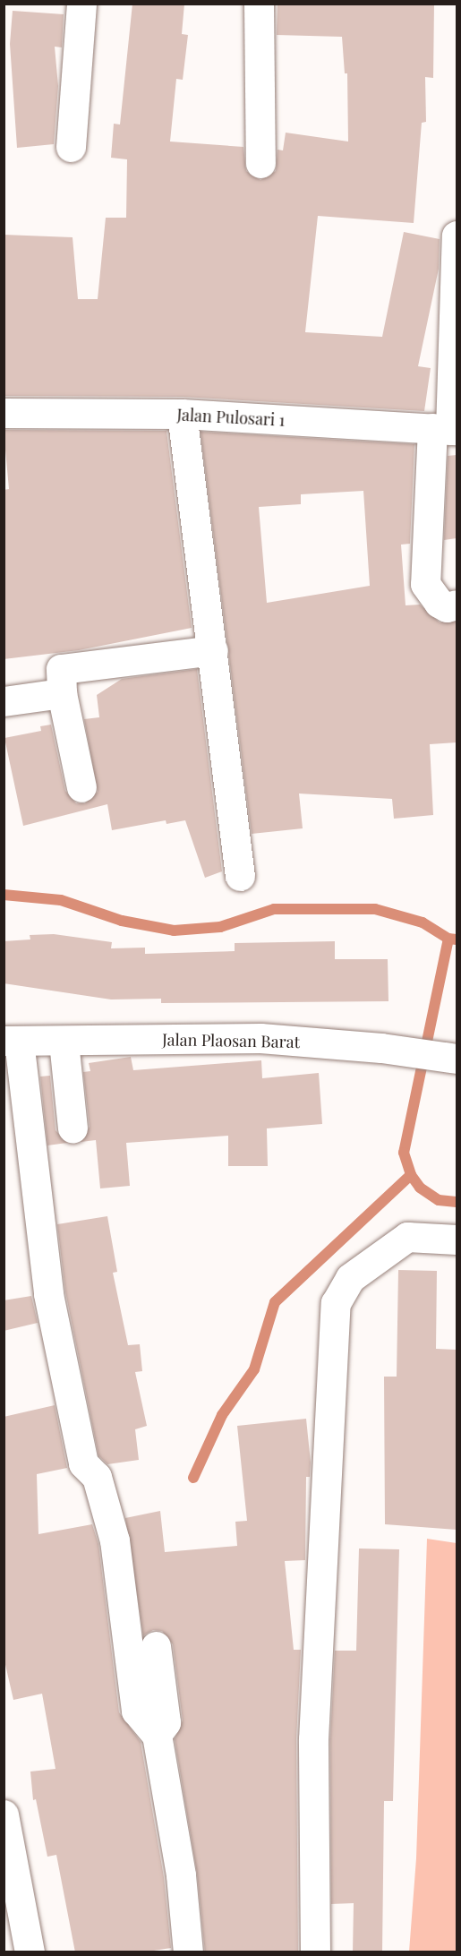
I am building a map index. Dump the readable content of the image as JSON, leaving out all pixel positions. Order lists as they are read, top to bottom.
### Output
{
  "streets": {
    "street": ["Jalan Pulosari 1", "Jalan Plaosan Barat"]
  }
}
